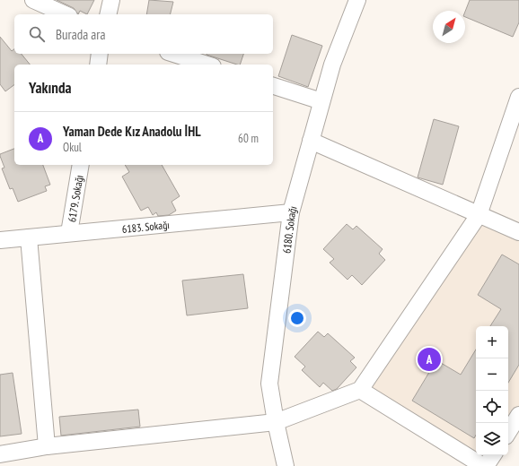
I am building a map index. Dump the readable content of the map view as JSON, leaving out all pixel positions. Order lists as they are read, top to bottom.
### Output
{
  "streets": {
    "street": ["6179. Sokağı", "6183. Sokağı", "6180. Sokağı"]
  },
  "crossings": [
    ["6179. Sokağı", "6183. Sokağı"],
    ["6183. Sokağı", "6180. Sokağı"]
  ],
  "north": "top right",
  "page": {
    "search": "Burada ara",
    "heading": "Yakında",
    "list": [
      {
        "mark": "A",
        "name": "Yaman Dede Kız Anadolu İHL",
        "note": "Okul",
        "value": "60 m"
      }
    ],
    "map_buttons": ["+", "−"],
    "pins": "A"
  }
}
